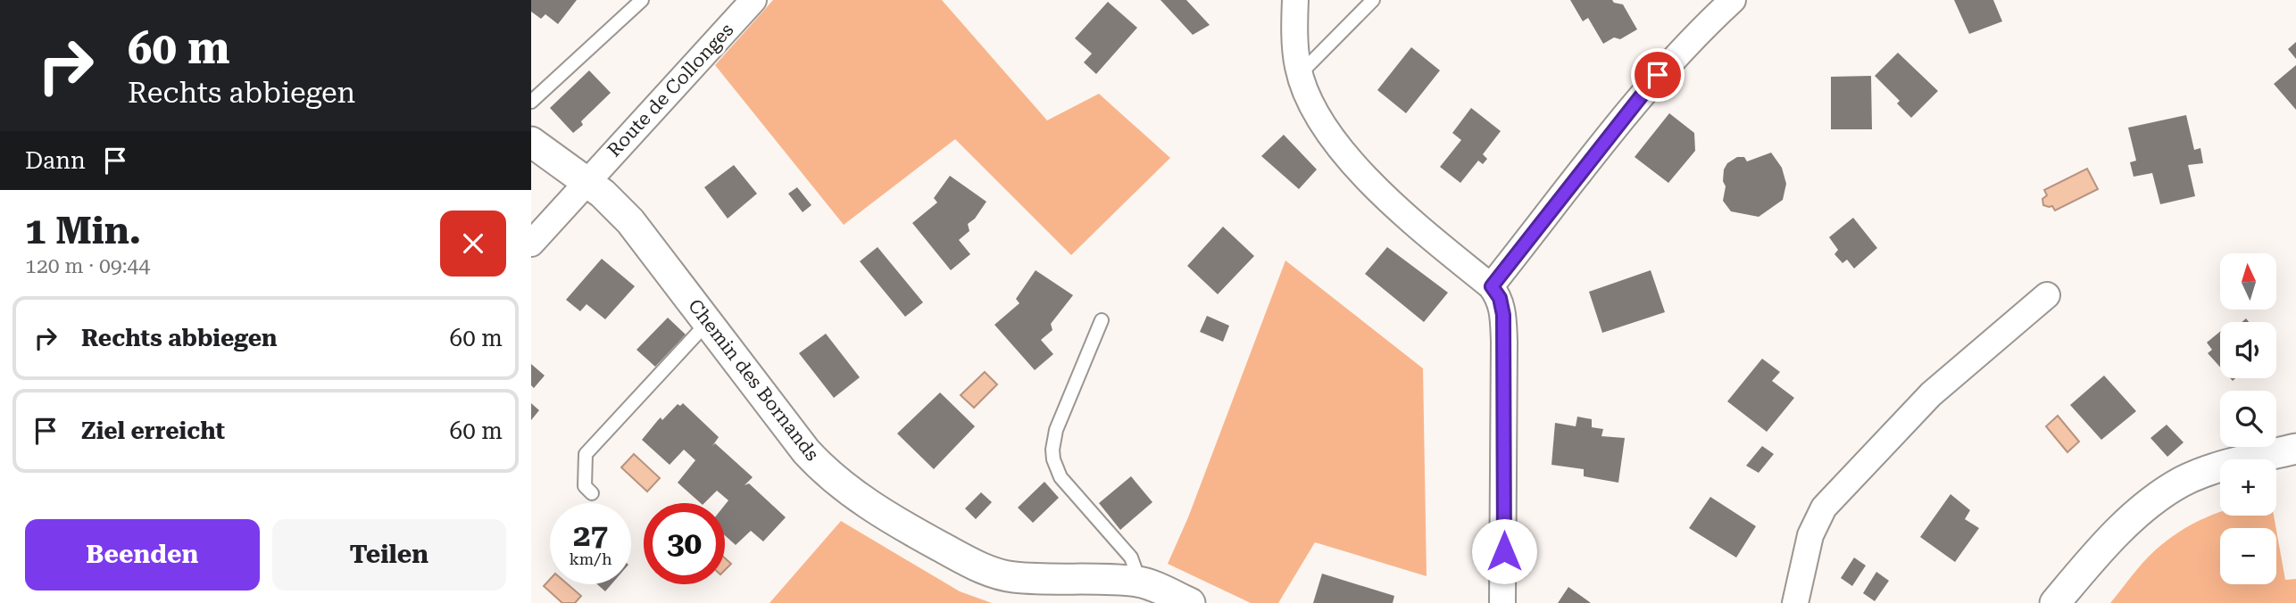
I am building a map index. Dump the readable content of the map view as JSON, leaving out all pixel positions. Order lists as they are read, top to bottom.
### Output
{
  "streets": {
    "street": ["Route de Collonges", "Chemin des Bornands"]
  },
  "crossings": [
    ["Route de Collonges", "Chemin des Bornands"]
  ],
  "north": "top",
  "page": {
    "turn": ["60 m", "Rechts abbiegen"],
    "then": "Dann",
    "heading": ["1 Min.", "120 m · 09:44"],
    "map_buttons": ["+", "−"],
    "list": [
      {
        "name": "Rechts abbiegen",
        "value": "60 m"
      },
      {
        "name": "Ziel erreicht",
        "value": "60 m"
      }
    ],
    "speed": "27 km/h",
    "limit": "30",
    "buttons": ["Beenden", "Teilen"]
  }
}
